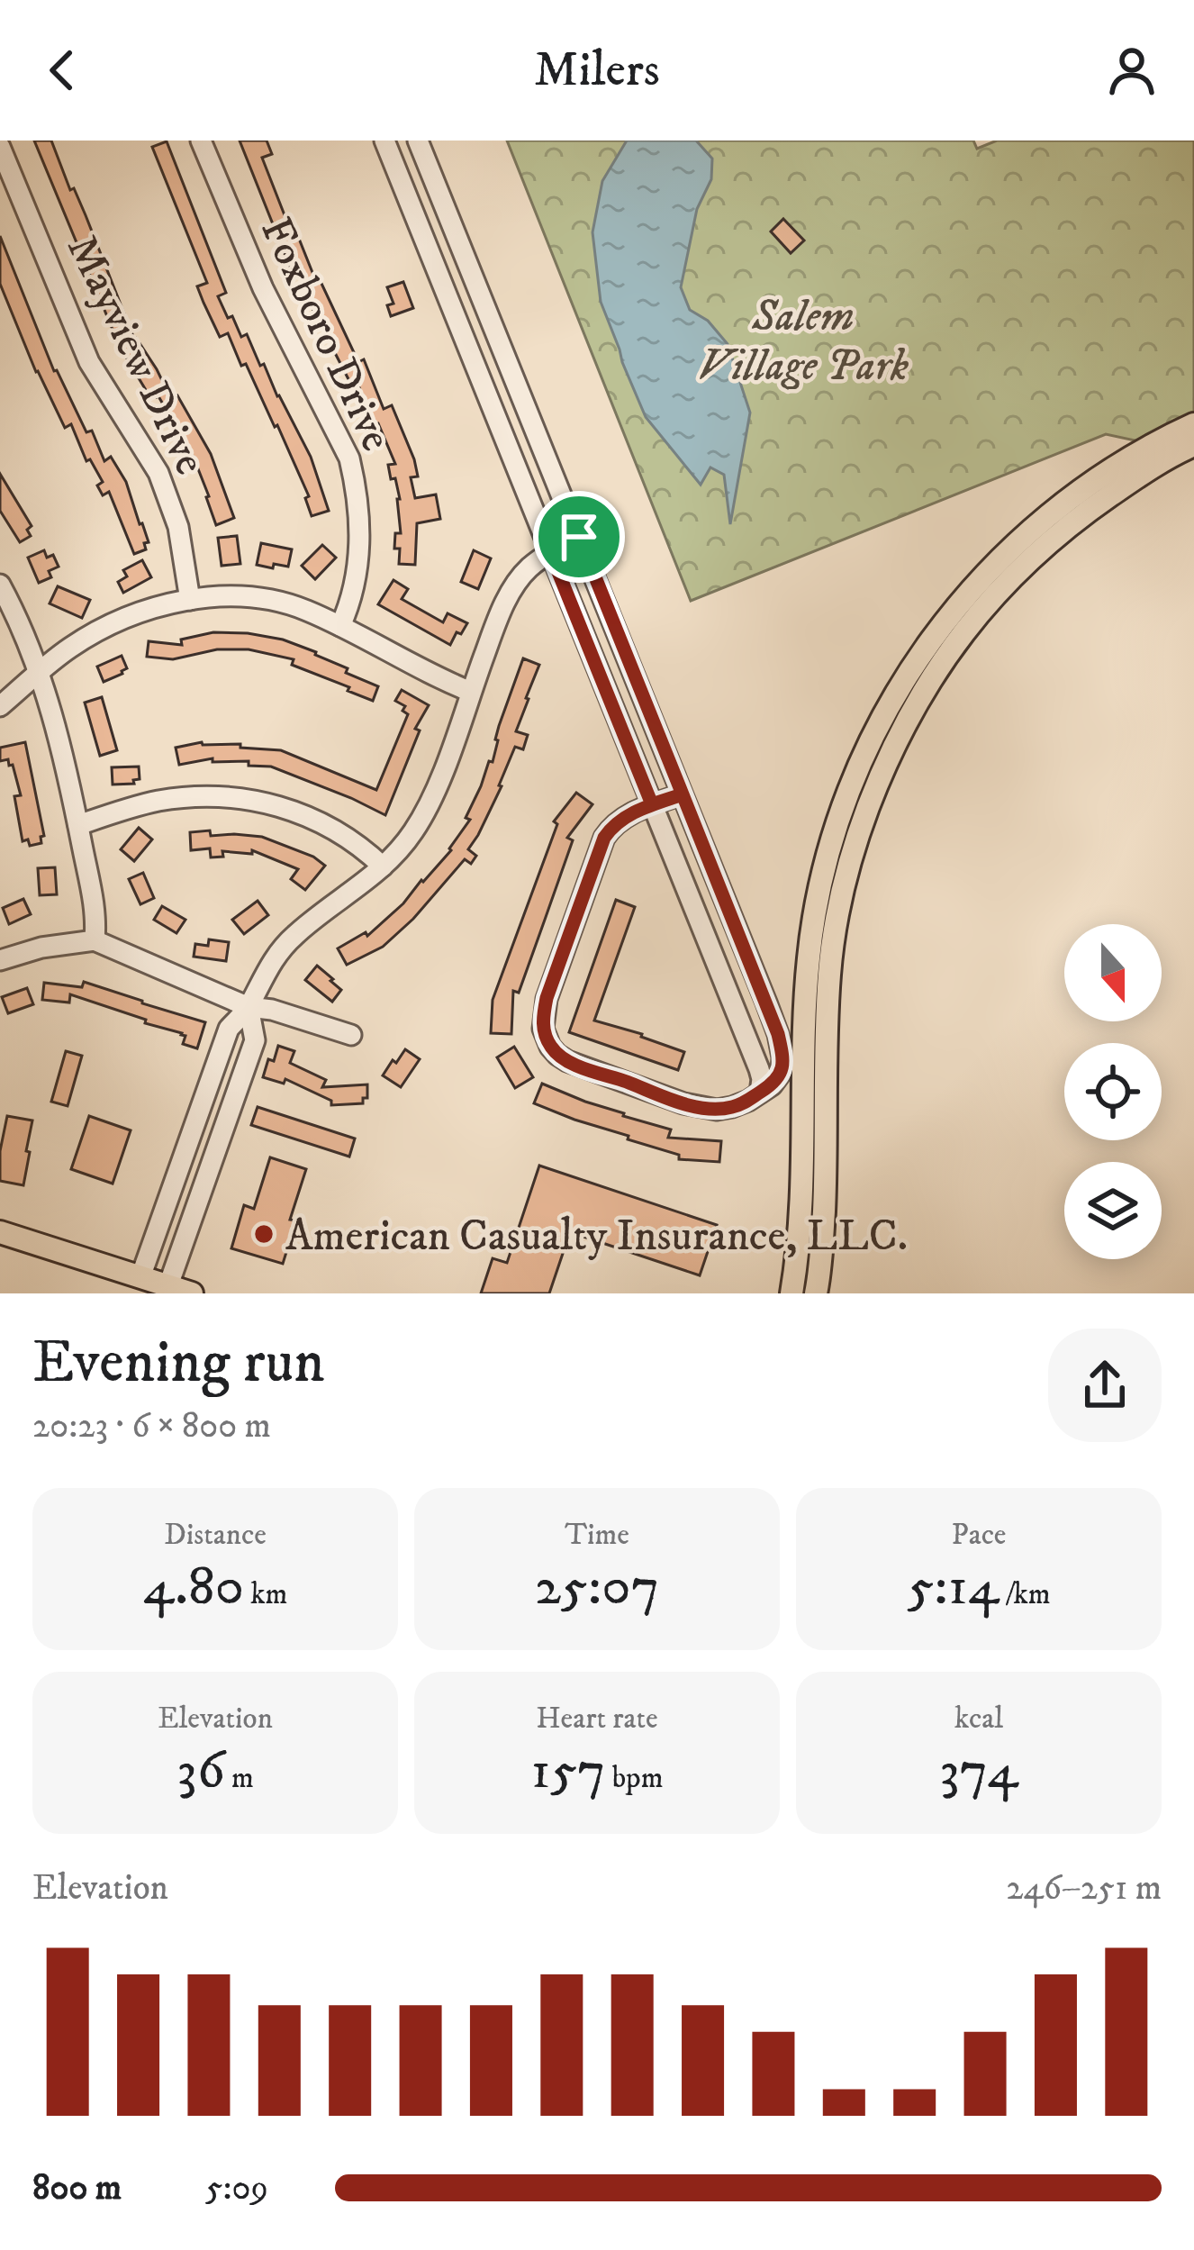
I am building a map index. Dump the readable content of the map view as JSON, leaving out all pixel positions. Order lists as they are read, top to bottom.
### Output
{
  "streets": {
    "street": ["Foxboro Drive", "Mayview Drive"]
  },
  "parks": ["Salem Village Park"],
  "places": ["American Casualty Insurance, LLC."],
  "north": "bottom",
  "page": {
    "header": "Milers",
    "heading": ["Evening run", "20:23 · 6 × 800 m"],
    "stats": [
      ["Distance", "4.80 km"],
      ["Time", "25:07"],
      ["Pace", "5:14 /km"],
      ["Elevation", "36 m"],
      ["Heart rate", "157 bpm"],
      ["kcal", "374"]
    ],
    "chart": ["Elevation", "246–251 m"],
    "list": [
      {
        "name": "800 m",
        "note": "5:09"
      }
    ]
  }
}
